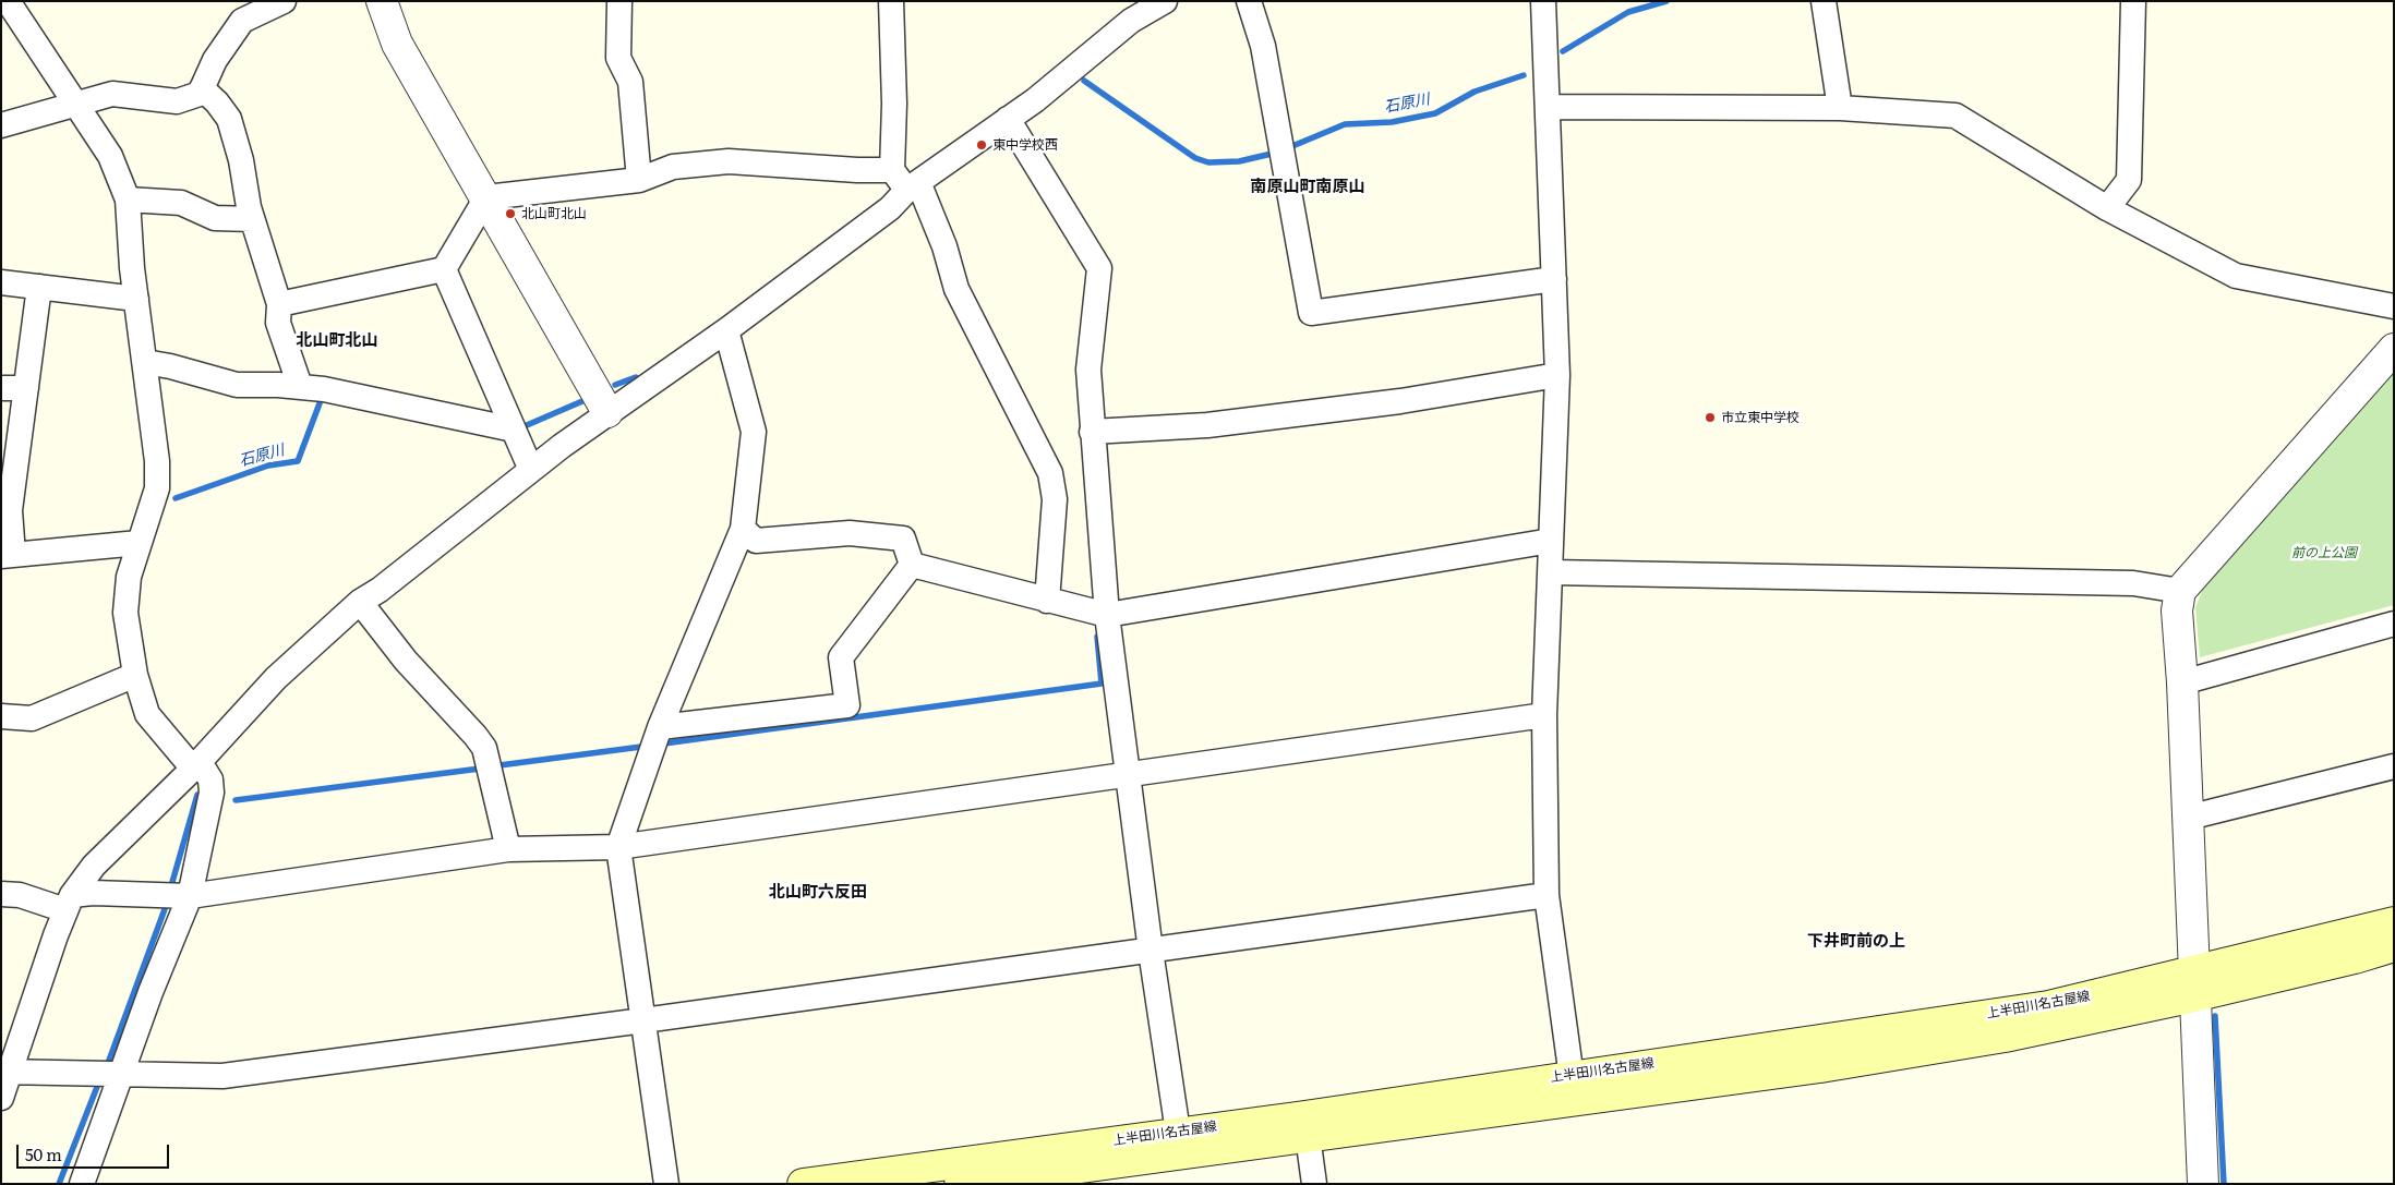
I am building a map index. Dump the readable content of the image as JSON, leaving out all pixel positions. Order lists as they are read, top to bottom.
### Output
{
  "streets": {
    "main road": ["上半田川名古屋線"]
  },
  "districts": [
    "南原山町南原山",
    "北山町北山",
    "北山町六反田",
    "下井町前の上"
  ],
  "water": ["石原川"],
  "parks": ["前の上公園"],
  "places": ["東中学校西", "北山町北山", "市立東中学校"],
  "scale_bar": "50 m"
}
